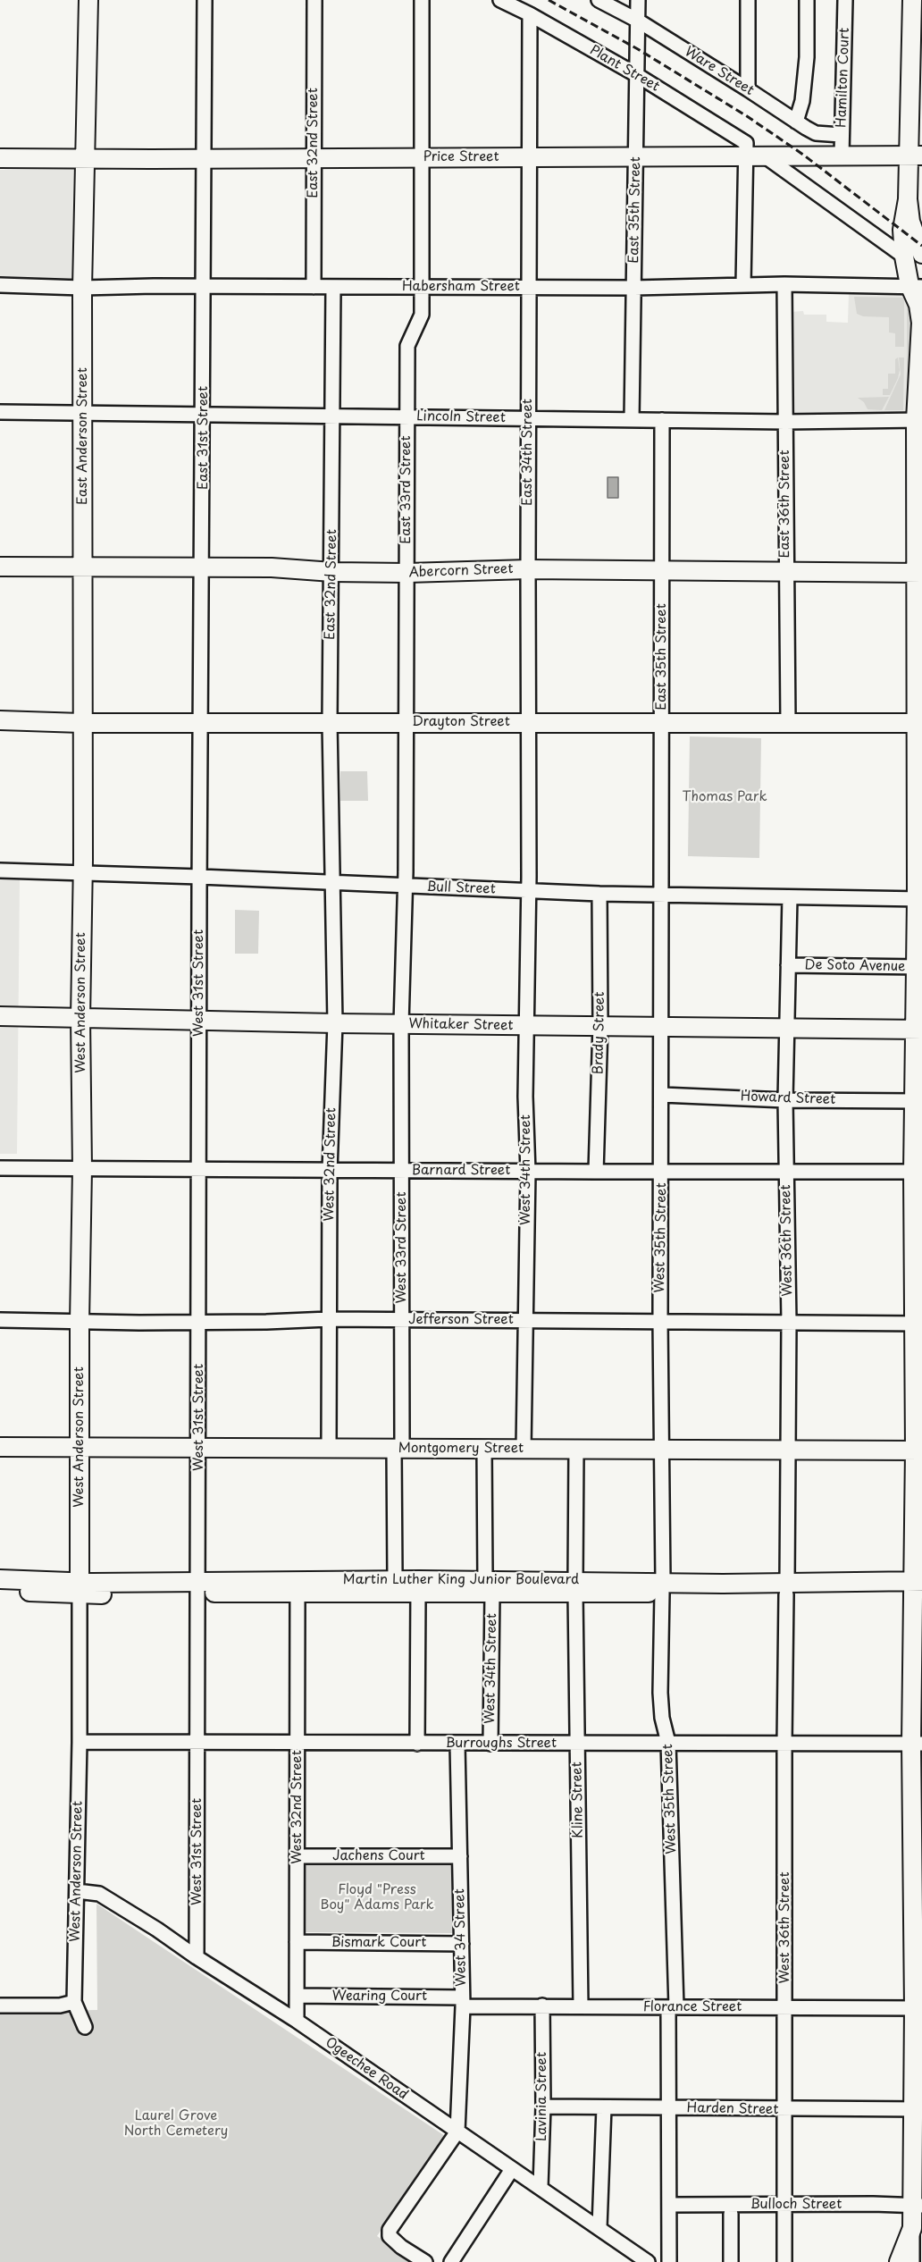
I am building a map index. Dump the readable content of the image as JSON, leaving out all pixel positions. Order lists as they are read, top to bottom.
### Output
{
  "streets": {
    "main road": [
      "Price Street",
      "East Anderson Street",
      "Abercorn Street",
      "Drayton Street",
      "West Anderson Street",
      "Whitaker Street",
      "Montgomery Street",
      "Martin Luther King Junior Boulevard"
    ],
    "street": [
      "Plant Street",
      "Ware Street",
      "Hamilton Court",
      "East 32nd Street",
      "East 35th Street",
      "Habersham Street",
      "Lincoln Street",
      "East 31st Street",
      "East 34th Street",
      "East 33rd Street",
      "East 36th Street",
      "Bull Street",
      "De Soto Avenue",
      "West 31st Street",
      "Brady Street",
      "Howard Street",
      "West 32nd Street",
      "West 34th Street",
      "Barnard Street",
      "West 35th Street",
      "West 36th Street",
      "West 33rd Street",
      "Jefferson Street",
      "Burroughs Street",
      "Kline Street",
      "Jachens Court",
      "West 34 Street",
      "Bismark Court",
      "Wearing Court",
      "Florance Street",
      "Ogeechee Road",
      "Lavinia Street",
      "Harden Street",
      "Bulloch Street"
    ]
  },
  "crossings": [
    ["Plant Street", "Price Street"],
    ["Plant Street", "East 35th Street"],
    ["Plant Street", "East 34th Street"],
    ["Ware Street", "Hamilton Court"],
    ["Ware Street", "East 35th Street"],
    ["Hamilton Court", "Price Street"],
    ["East 32nd Street", "Price Street"],
    ["East 32nd Street", "Habersham Street"],
    ["East 32nd Street", "Lincoln Street"],
    ["East 32nd Street", "Abercorn Street"],
    ["East 32nd Street", "Drayton Street"],
    ["East 32nd Street", "Bull Street"],
    ["East 32nd Street", "West 32nd Street"],
    ["Price Street", "East 35th Street"],
    ["Price Street", "East Anderson Street"],
    ["Price Street", "East 31st Street"],
    ["Price Street", "East 34th Street"],
    ["Price Street", "East 33rd Street"],
    ["East 35th Street", "Habersham Street"],
    ["East 35th Street", "Lincoln Street"],
    ["East 35th Street", "Abercorn Street"],
    ["East 35th Street", "Drayton Street"],
    ["East 35th Street", "Bull Street"],
    ["East 35th Street", "West 35th Street"],
    ["Habersham Street", "East Anderson Street"],
    ["Habersham Street", "East 31st Street"],
    ["Habersham Street", "East 34th Street"],
    ["Habersham Street", "East 33rd Street"],
    ["Habersham Street", "East 36th Street"],
    ["Lincoln Street", "East Anderson Street"],
    ["Lincoln Street", "East 31st Street"],
    ["Lincoln Street", "East 34th Street"],
    ["Lincoln Street", "East 33rd Street"],
    ["Lincoln Street", "East 36th Street"],
    ["East Anderson Street", "Abercorn Street"],
    ["East Anderson Street", "Drayton Street"],
    ["East Anderson Street", "Bull Street"],
    ["East Anderson Street", "West Anderson Street"],
    ["East 31st Street", "Abercorn Street"],
    ["East 31st Street", "Drayton Street"],
    ["East 31st Street", "Bull Street"],
    ["East 31st Street", "West 31st Street"],
    ["East 34th Street", "Abercorn Street"],
    ["East 34th Street", "Drayton Street"],
    ["East 34th Street", "Bull Street"],
    ["East 34th Street", "West 34th Street"],
    ["East 33rd Street", "Abercorn Street"],
    ["East 33rd Street", "Drayton Street"],
    ["East 33rd Street", "Bull Street"],
    ["East 33rd Street", "West 33rd Street"],
    ["East 36th Street", "Abercorn Street"],
    ["East 36th Street", "Drayton Street"],
    ["Bull Street", "West 31st Street"],
    ["Bull Street", "West Anderson Street"],
    ["Bull Street", "Brady Street"],
    ["Bull Street", "West 32nd Street"],
    ["Bull Street", "West 34th Street"],
    ["Bull Street", "West 35th Street"],
    ["Bull Street", "West 36th Street"],
    ["Bull Street", "West 33rd Street"],
    ["De Soto Avenue", "West 36th Street"],
    ["West 31st Street", "Whitaker Street"],
    ["West 31st Street", "Barnard Street"],
    ["West 31st Street", "Jefferson Street"],
    ["West 31st Street", "Montgomery Street"],
    ["West 31st Street", "Martin Luther King Junior Boulevard"],
    ["West 31st Street", "Burroughs Street"],
    ["West 31st Street", "Ogeechee Road"],
    ["West Anderson Street", "Whitaker Street"],
    ["West Anderson Street", "Barnard Street"],
    ["West Anderson Street", "Jefferson Street"],
    ["West Anderson Street", "Montgomery Street"],
    ["West Anderson Street", "Martin Luther King Junior Boulevard"],
    ["West Anderson Street", "Burroughs Street"],
    ["West Anderson Street", "Ogeechee Road"],
    ["Whitaker Street", "Brady Street"],
    ["Whitaker Street", "West 32nd Street"],
    ["Whitaker Street", "West 34th Street"],
    ["Whitaker Street", "West 35th Street"],
    ["Whitaker Street", "West 36th Street"],
    ["Whitaker Street", "West 33rd Street"],
    ["Brady Street", "Barnard Street"],
    ["Howard Street", "West 35th Street"],
    ["Howard Street", "West 36th Street"],
    ["West 32nd Street", "Barnard Street"],
    ["West 32nd Street", "Jefferson Street"],
    ["West 32nd Street", "Montgomery Street"],
    ["West 32nd Street", "Martin Luther King Junior Boulevard"],
    ["West 32nd Street", "Burroughs Street"],
    ["West 32nd Street", "Jachens Court"],
    ["West 32nd Street", "Bismark Court"],
    ["West 32nd Street", "Wearing Court"],
    ["West 32nd Street", "Ogeechee Road"],
    ["West 34th Street", "Barnard Street"],
    ["West 34th Street", "Jefferson Street"],
    ["West 34th Street", "Montgomery Street"],
    ["West 34th Street", "Martin Luther King Junior Boulevard"],
    ["West 34th Street", "Burroughs Street"],
    ["Barnard Street", "West 35th Street"],
    ["Barnard Street", "West 36th Street"],
    ["Barnard Street", "West 33rd Street"],
    ["West 35th Street", "Jefferson Street"],
    ["West 35th Street", "Montgomery Street"],
    ["West 35th Street", "Martin Luther King Junior Boulevard"],
    ["West 35th Street", "Burroughs Street"],
    ["West 35th Street", "Florance Street"],
    ["West 35th Street", "Harden Street"],
    ["West 35th Street", "Bulloch Street"],
    ["West 36th Street", "Jefferson Street"],
    ["West 36th Street", "Montgomery Street"],
    ["West 36th Street", "Martin Luther King Junior Boulevard"],
    ["West 36th Street", "Burroughs Street"],
    ["West 36th Street", "Florance Street"],
    ["West 36th Street", "Harden Street"],
    ["West 36th Street", "Bulloch Street"],
    ["West 33rd Street", "Jefferson Street"],
    ["West 33rd Street", "Montgomery Street"],
    ["West 33rd Street", "Martin Luther King Junior Boulevard"],
    ["Montgomery Street", "Kline Street"],
    ["Martin Luther King Junior Boulevard", "Kline Street"],
    ["Burroughs Street", "Kline Street"],
    ["Burroughs Street", "West 34 Street"],
    ["Kline Street", "Florance Street"],
    ["Jachens Court", "West 34 Street"],
    ["West 34 Street", "Bismark Court"],
    ["West 34 Street", "Wearing Court"],
    ["West 34 Street", "Florance Street"],
    ["West 34 Street", "Ogeechee Road"],
    ["Wearing Court", "Florance Street"],
    ["Florance Street", "Lavinia Street"],
    ["Ogeechee Road", "Lavinia Street"],
    ["Lavinia Street", "Harden Street"]
  ],
  "parks": ["Thomas Park", "Floyd \"Press Boy\" Adams Park", "Laurel Grove North Cemetery"]
}
